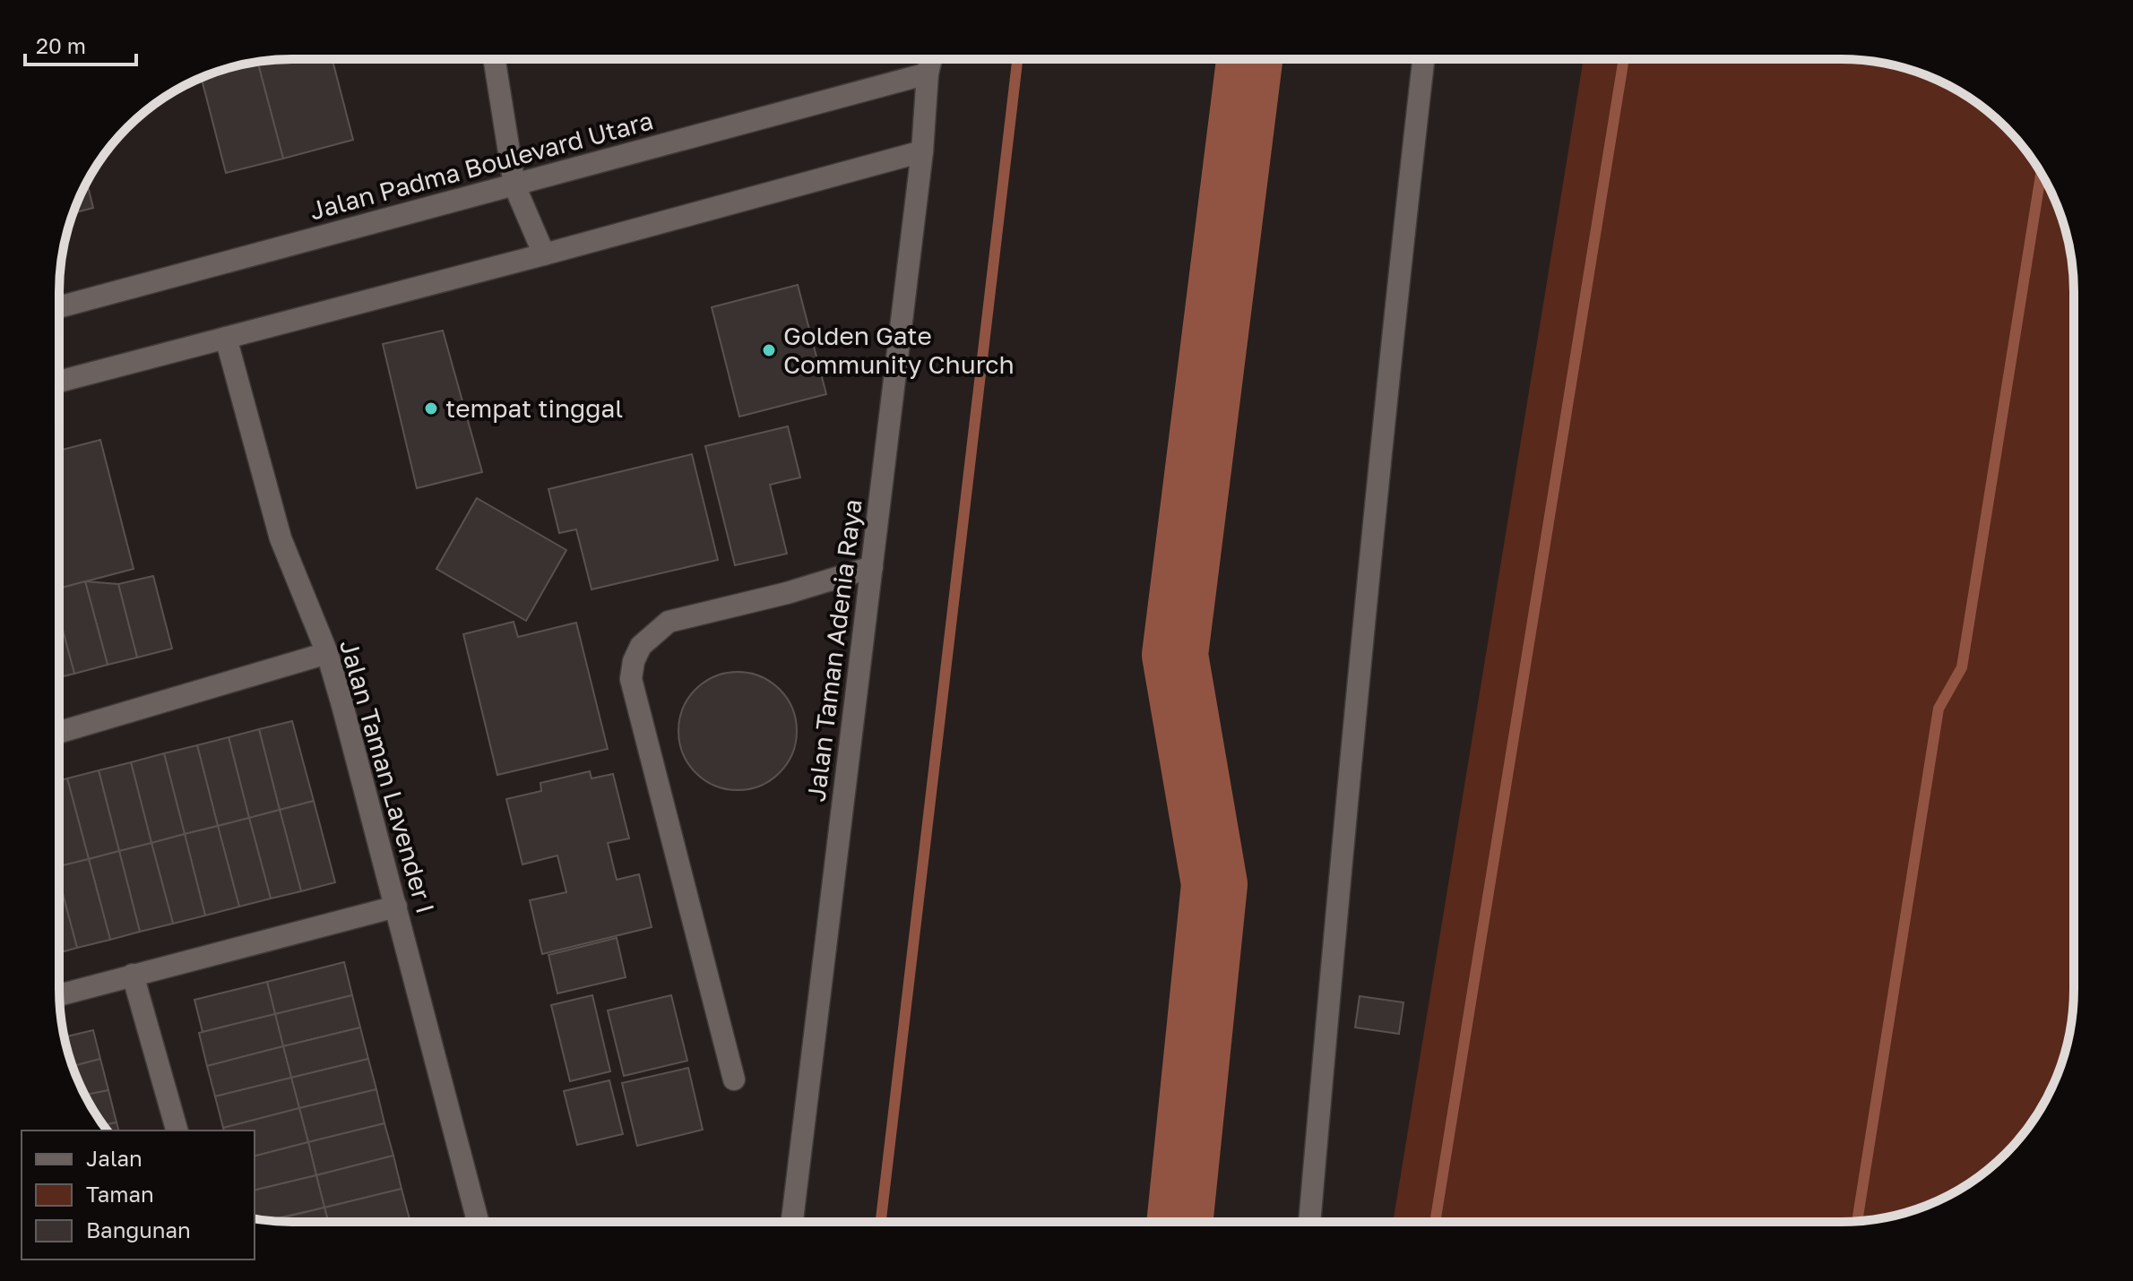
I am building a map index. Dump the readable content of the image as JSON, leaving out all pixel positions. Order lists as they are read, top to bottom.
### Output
{
  "streets": {
    "street": ["Jalan Padma Boulevard Utara", "Jalan Taman Adenia Raya", "Jalan Taman Lavender I"]
  },
  "crossings": [
    ["Jalan Padma Boulevard Utara", "Jalan Taman Adenia Raya"]
  ],
  "places": ["Golden Gate Community Church", "tempat tinggal"],
  "legend": ["Jalan", "Taman", "Bangunan"],
  "scale_bar": "20 m"
}
